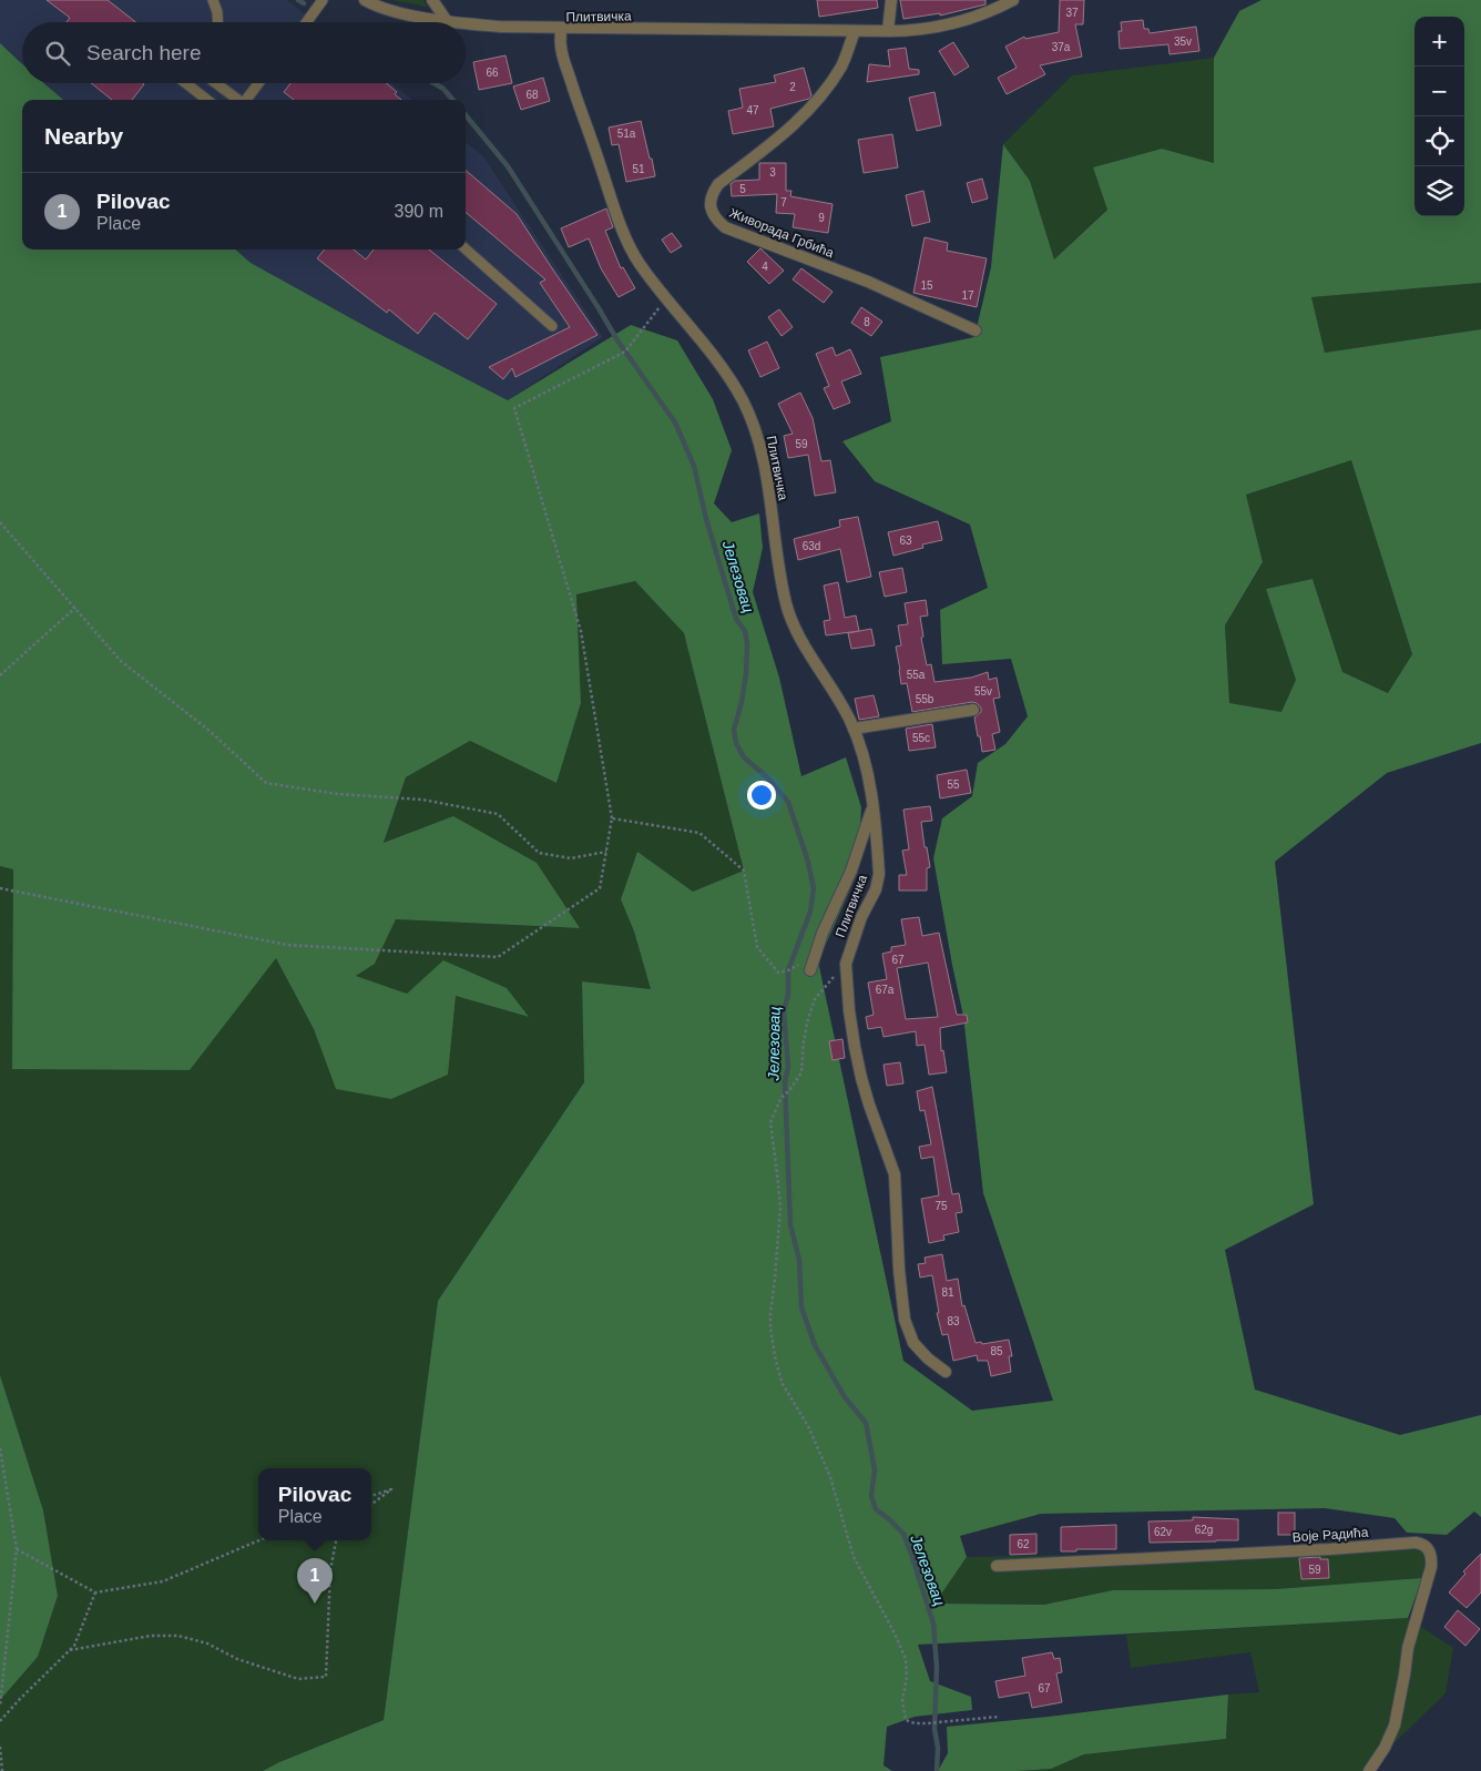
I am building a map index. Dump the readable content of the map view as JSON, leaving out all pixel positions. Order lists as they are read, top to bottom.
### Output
{
  "streets": {
    "street": ["Плитвичка", "Живорада Грбића", "Воје Радића"]
  },
  "crossings": [
    ["Плитвичка", "Живорада Грбића"]
  ],
  "water": ["Јелезовац"],
  "house_numbers": [
    "37",
    "35v",
    "37a",
    "66",
    "2",
    "68",
    "47",
    "51a",
    "51",
    "3",
    "5",
    "7",
    "9",
    "4",
    "15",
    "17",
    "8",
    "59",
    "63",
    "63d",
    "55a",
    "55v",
    "55b",
    "55c",
    "55",
    "67",
    "67a",
    "75",
    "81",
    "83",
    "85",
    "62g",
    "62v",
    "62",
    "59",
    "67"
  ],
  "page": {
    "map_buttons": ["+", "−"],
    "search": "Search here",
    "heading": "Nearby",
    "list": [
      {
        "mark": "1",
        "name": "Pilovac",
        "note": "Place",
        "value": "390 m"
      }
    ],
    "popup": ["Pilovac", "Place"],
    "pins": "1"
  }
}
